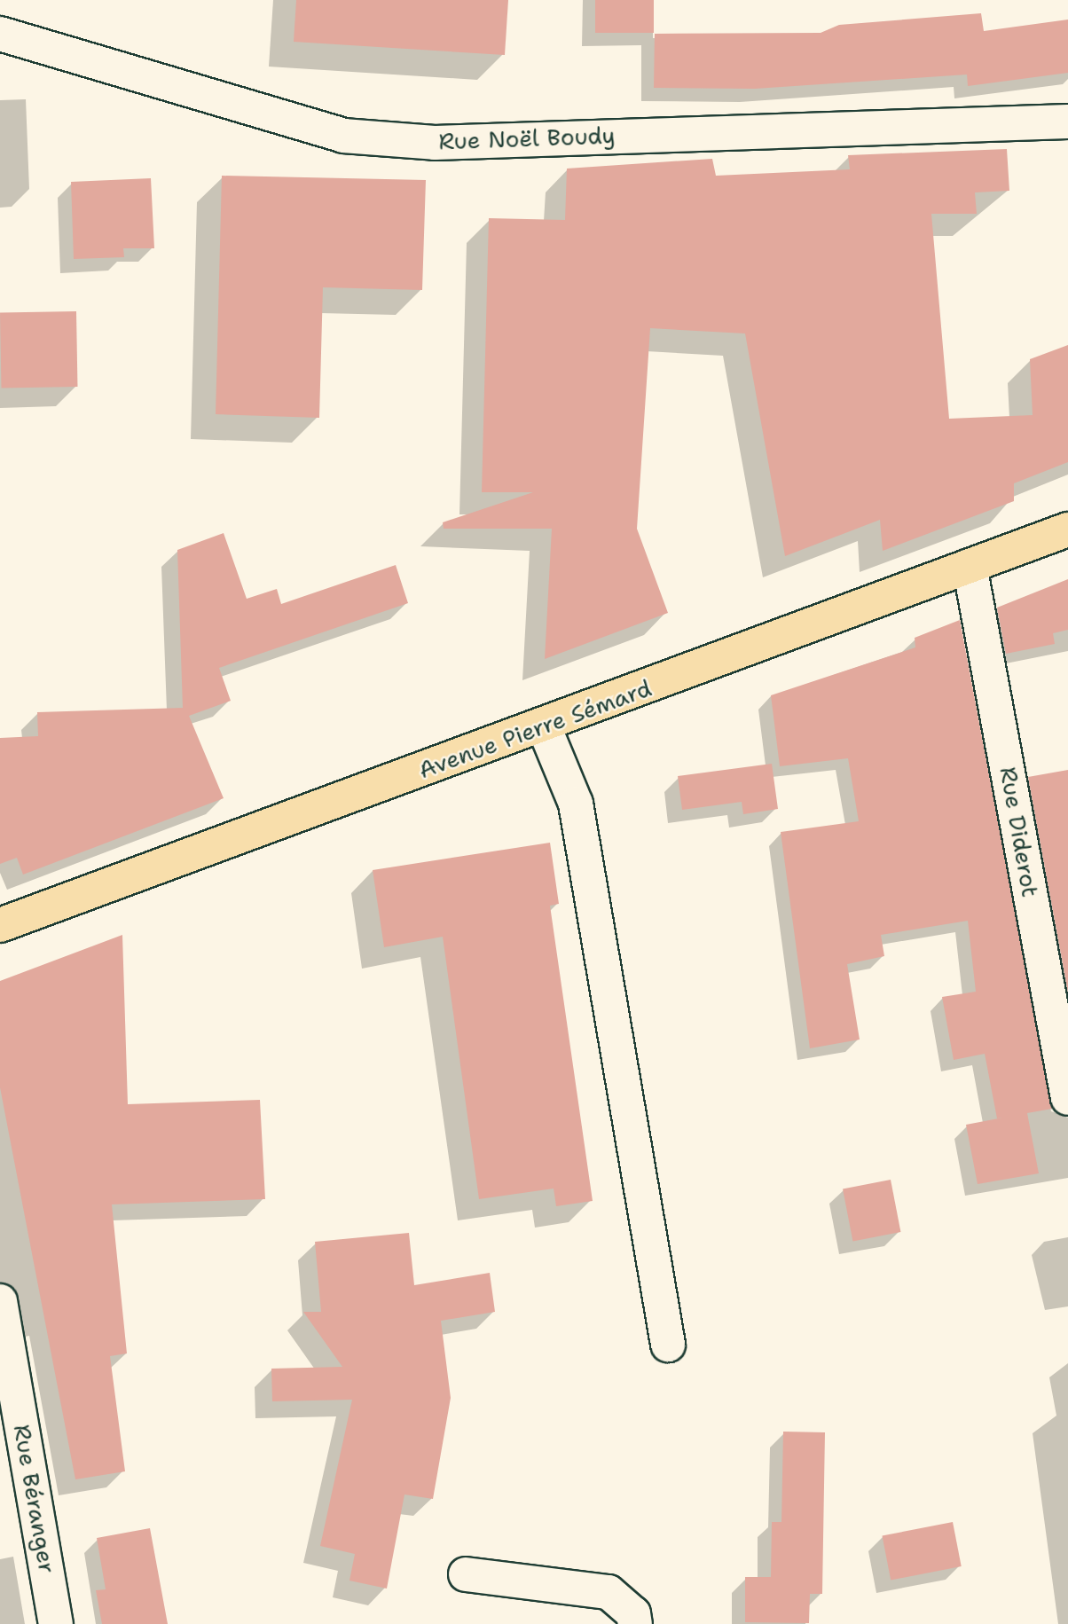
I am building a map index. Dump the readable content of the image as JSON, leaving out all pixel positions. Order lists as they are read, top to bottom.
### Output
{
  "streets": {
    "main road": ["Avenue Pierre Sémard"],
    "street": ["Rue Noël Boudy", "Rue Diderot", "Rue Béranger"]
  },
  "crossings": [
    ["Avenue Pierre Sémard", "Rue Diderot"]
  ]
}
